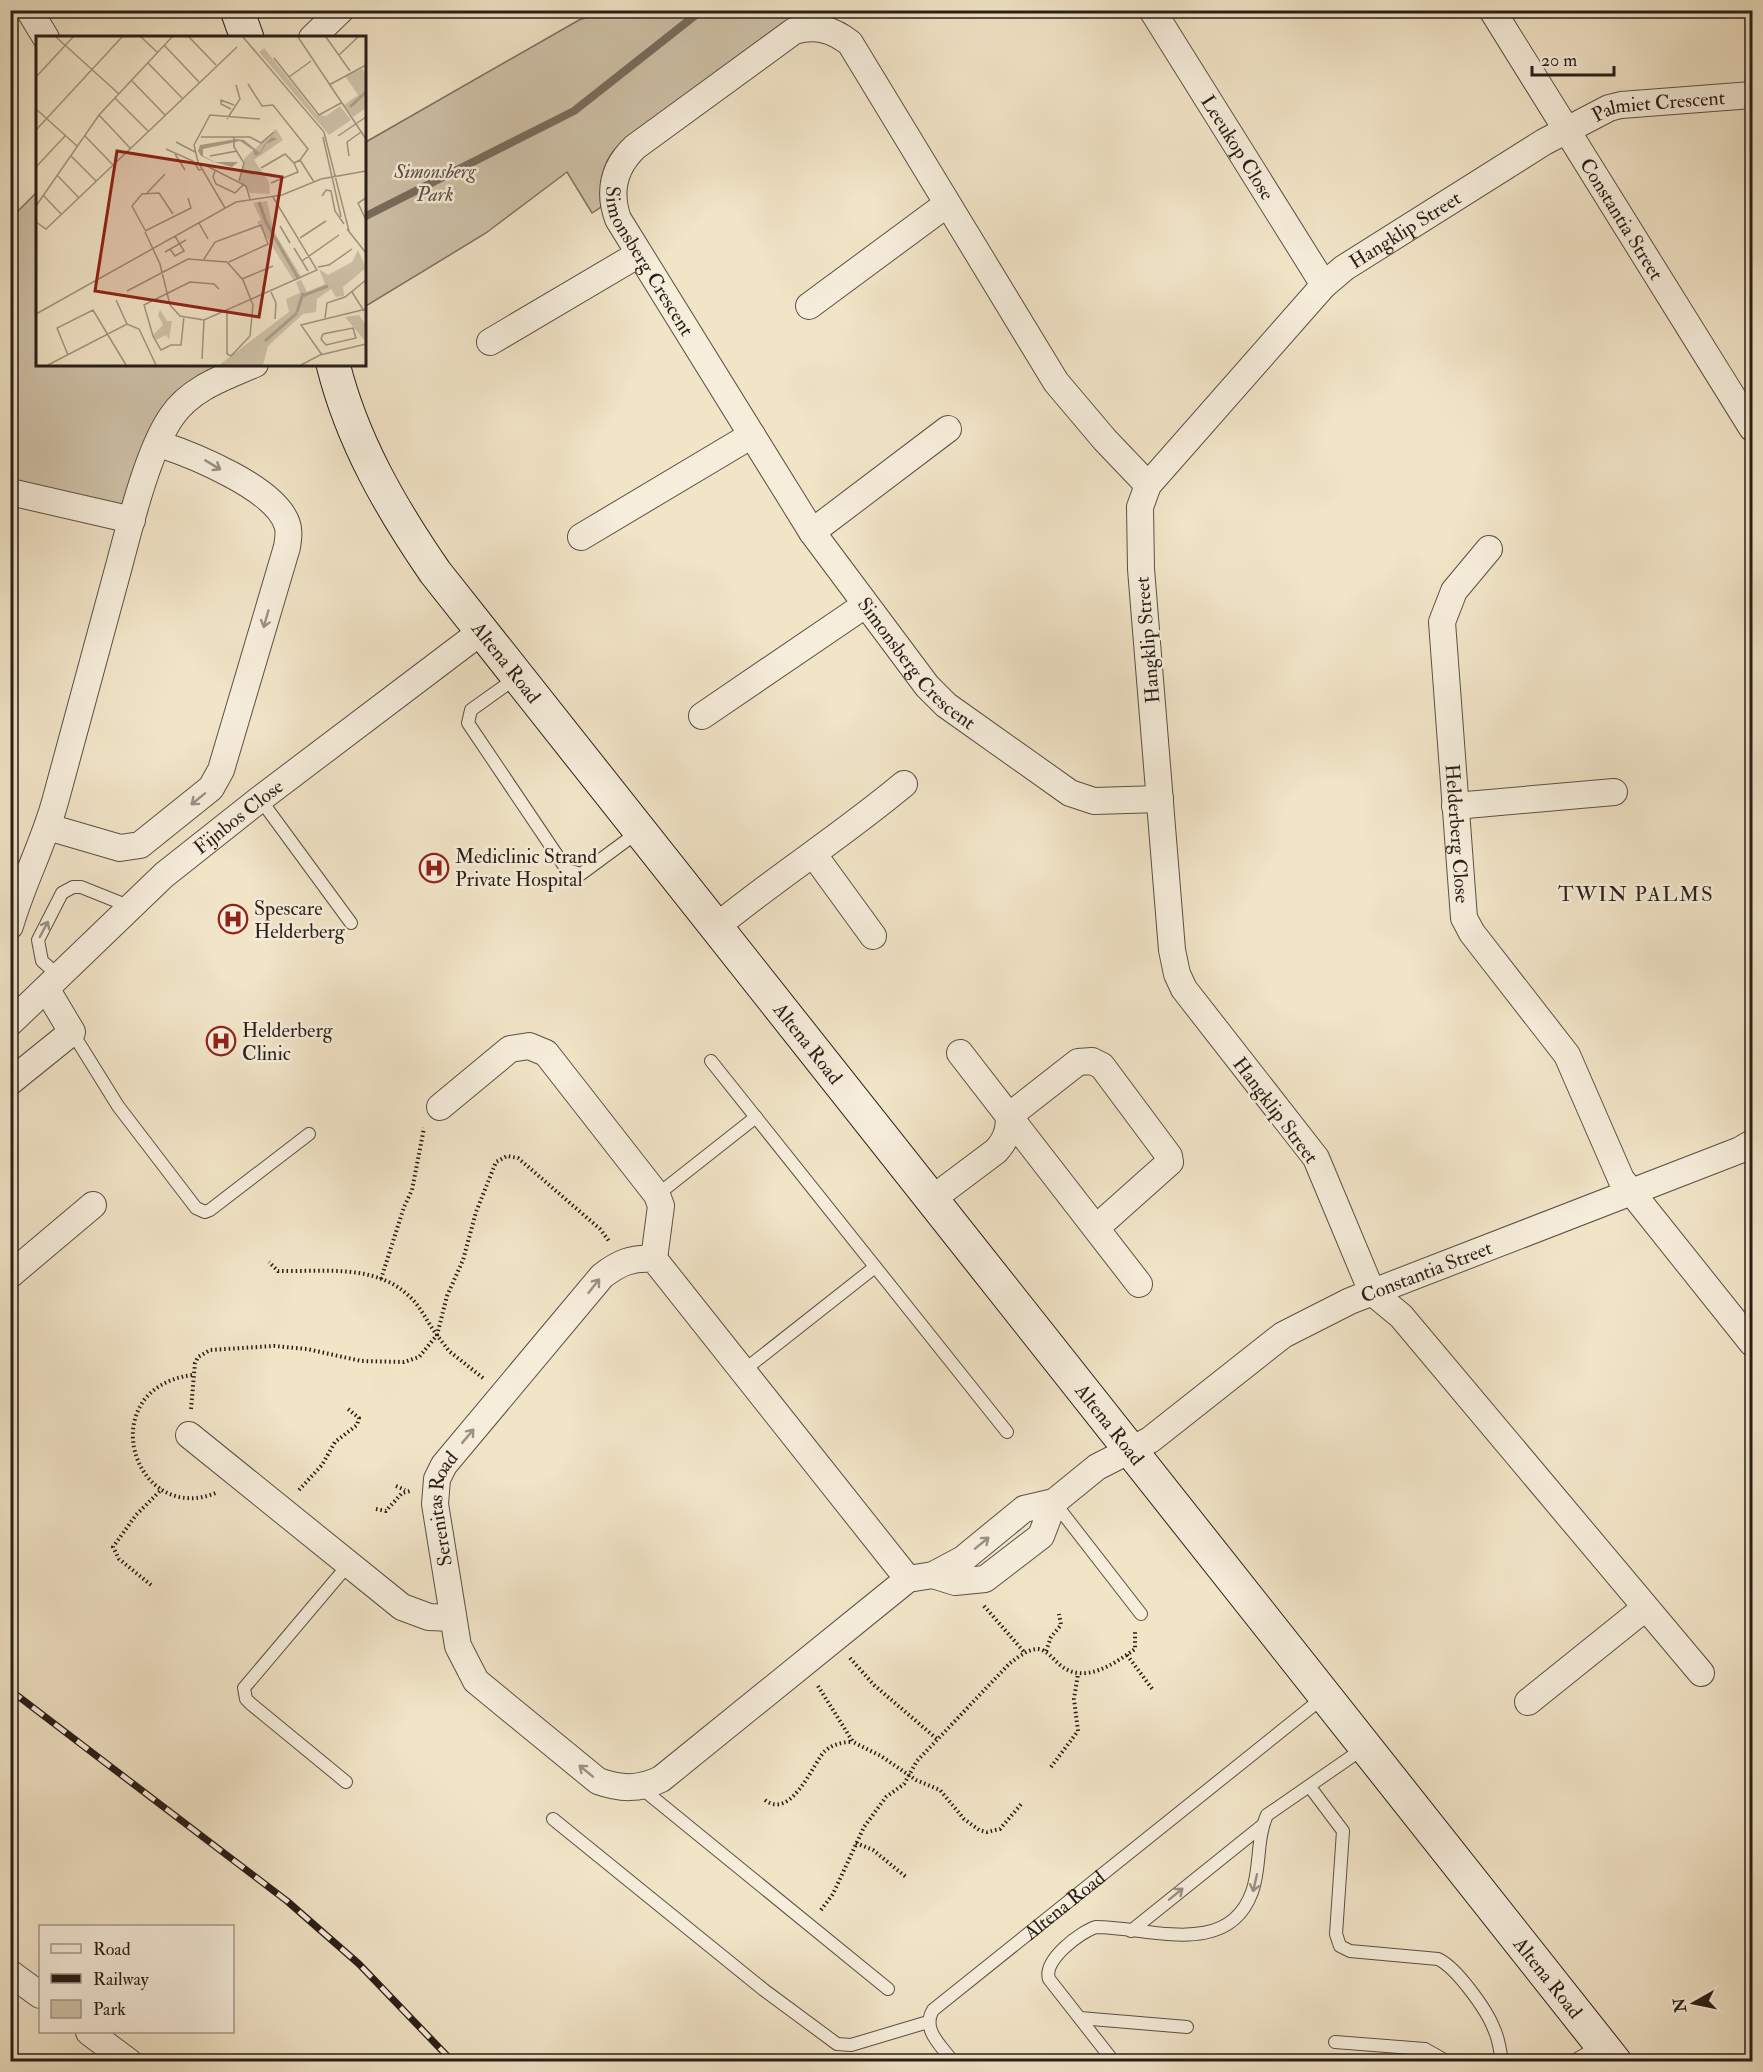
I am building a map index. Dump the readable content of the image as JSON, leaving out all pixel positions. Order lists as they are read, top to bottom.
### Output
{
  "streets": {
    "street": [
      "Palmiet Crescent",
      "Leeukop Close",
      "Constantia Street",
      "Hangklip Street",
      "Simonsberg Crescent",
      "Altena Road",
      "Fijnbos Close",
      "Helderberg Close",
      "Serenitas Road"
    ]
  },
  "crossings": [
    ["Palmiet Crescent", "Constantia Street"],
    ["Palmiet Crescent", "Hangklip Street"],
    ["Leeukop Close", "Hangklip Street"],
    ["Constantia Street", "Hangklip Street"],
    ["Constantia Street", "Altena Road"],
    ["Constantia Street", "Helderberg Close"],
    ["Constantia Street", "Serenitas Road"],
    ["Hangklip Street", "Simonsberg Crescent"],
    ["Altena Road", "Fijnbos Close"],
    ["Altena Road", "Serenitas Road"]
  ],
  "districts": ["TWIN PALMS"],
  "parks": ["Simonsberg Park"],
  "places": {
    "hospital": ["Mediclinic Strand Private Hospital", "Spescare Helderberg", "Helderberg Clinic"]
  },
  "legend": ["Road", "Railway", "Park"],
  "scale_bar": "20 m",
  "north": "left"
}
